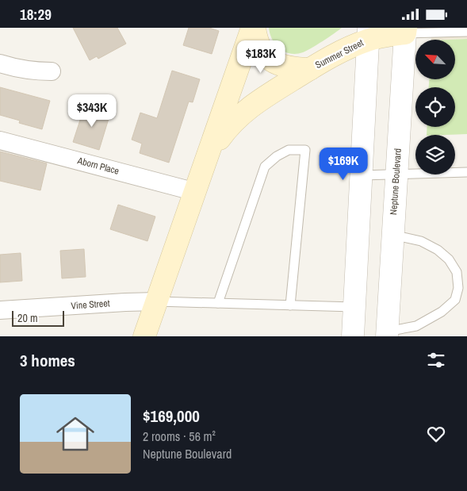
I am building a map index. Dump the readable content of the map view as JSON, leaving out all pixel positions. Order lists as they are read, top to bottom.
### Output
{
  "streets": {
    "main road": ["Summer Street"],
    "street": ["Aborn Place", "Neptune Boulevard", "Vine Street"]
  },
  "crossings": [
    ["Summer Street", "Aborn Place"],
    ["Summer Street", "Neptune Boulevard"],
    ["Summer Street", "Vine Street"]
  ],
  "scale_bar": "20 m",
  "north": "top left",
  "page": {
    "status": "18:29",
    "price": ["$183K", "$343K", "$169K"],
    "scale": "20 m",
    "heading": "3 homes",
    "list": [
      {
        "name": "$169,000",
        "note": "2 rooms · 56 m² · Neptune Boulevard"
      }
    ]
  }
}
